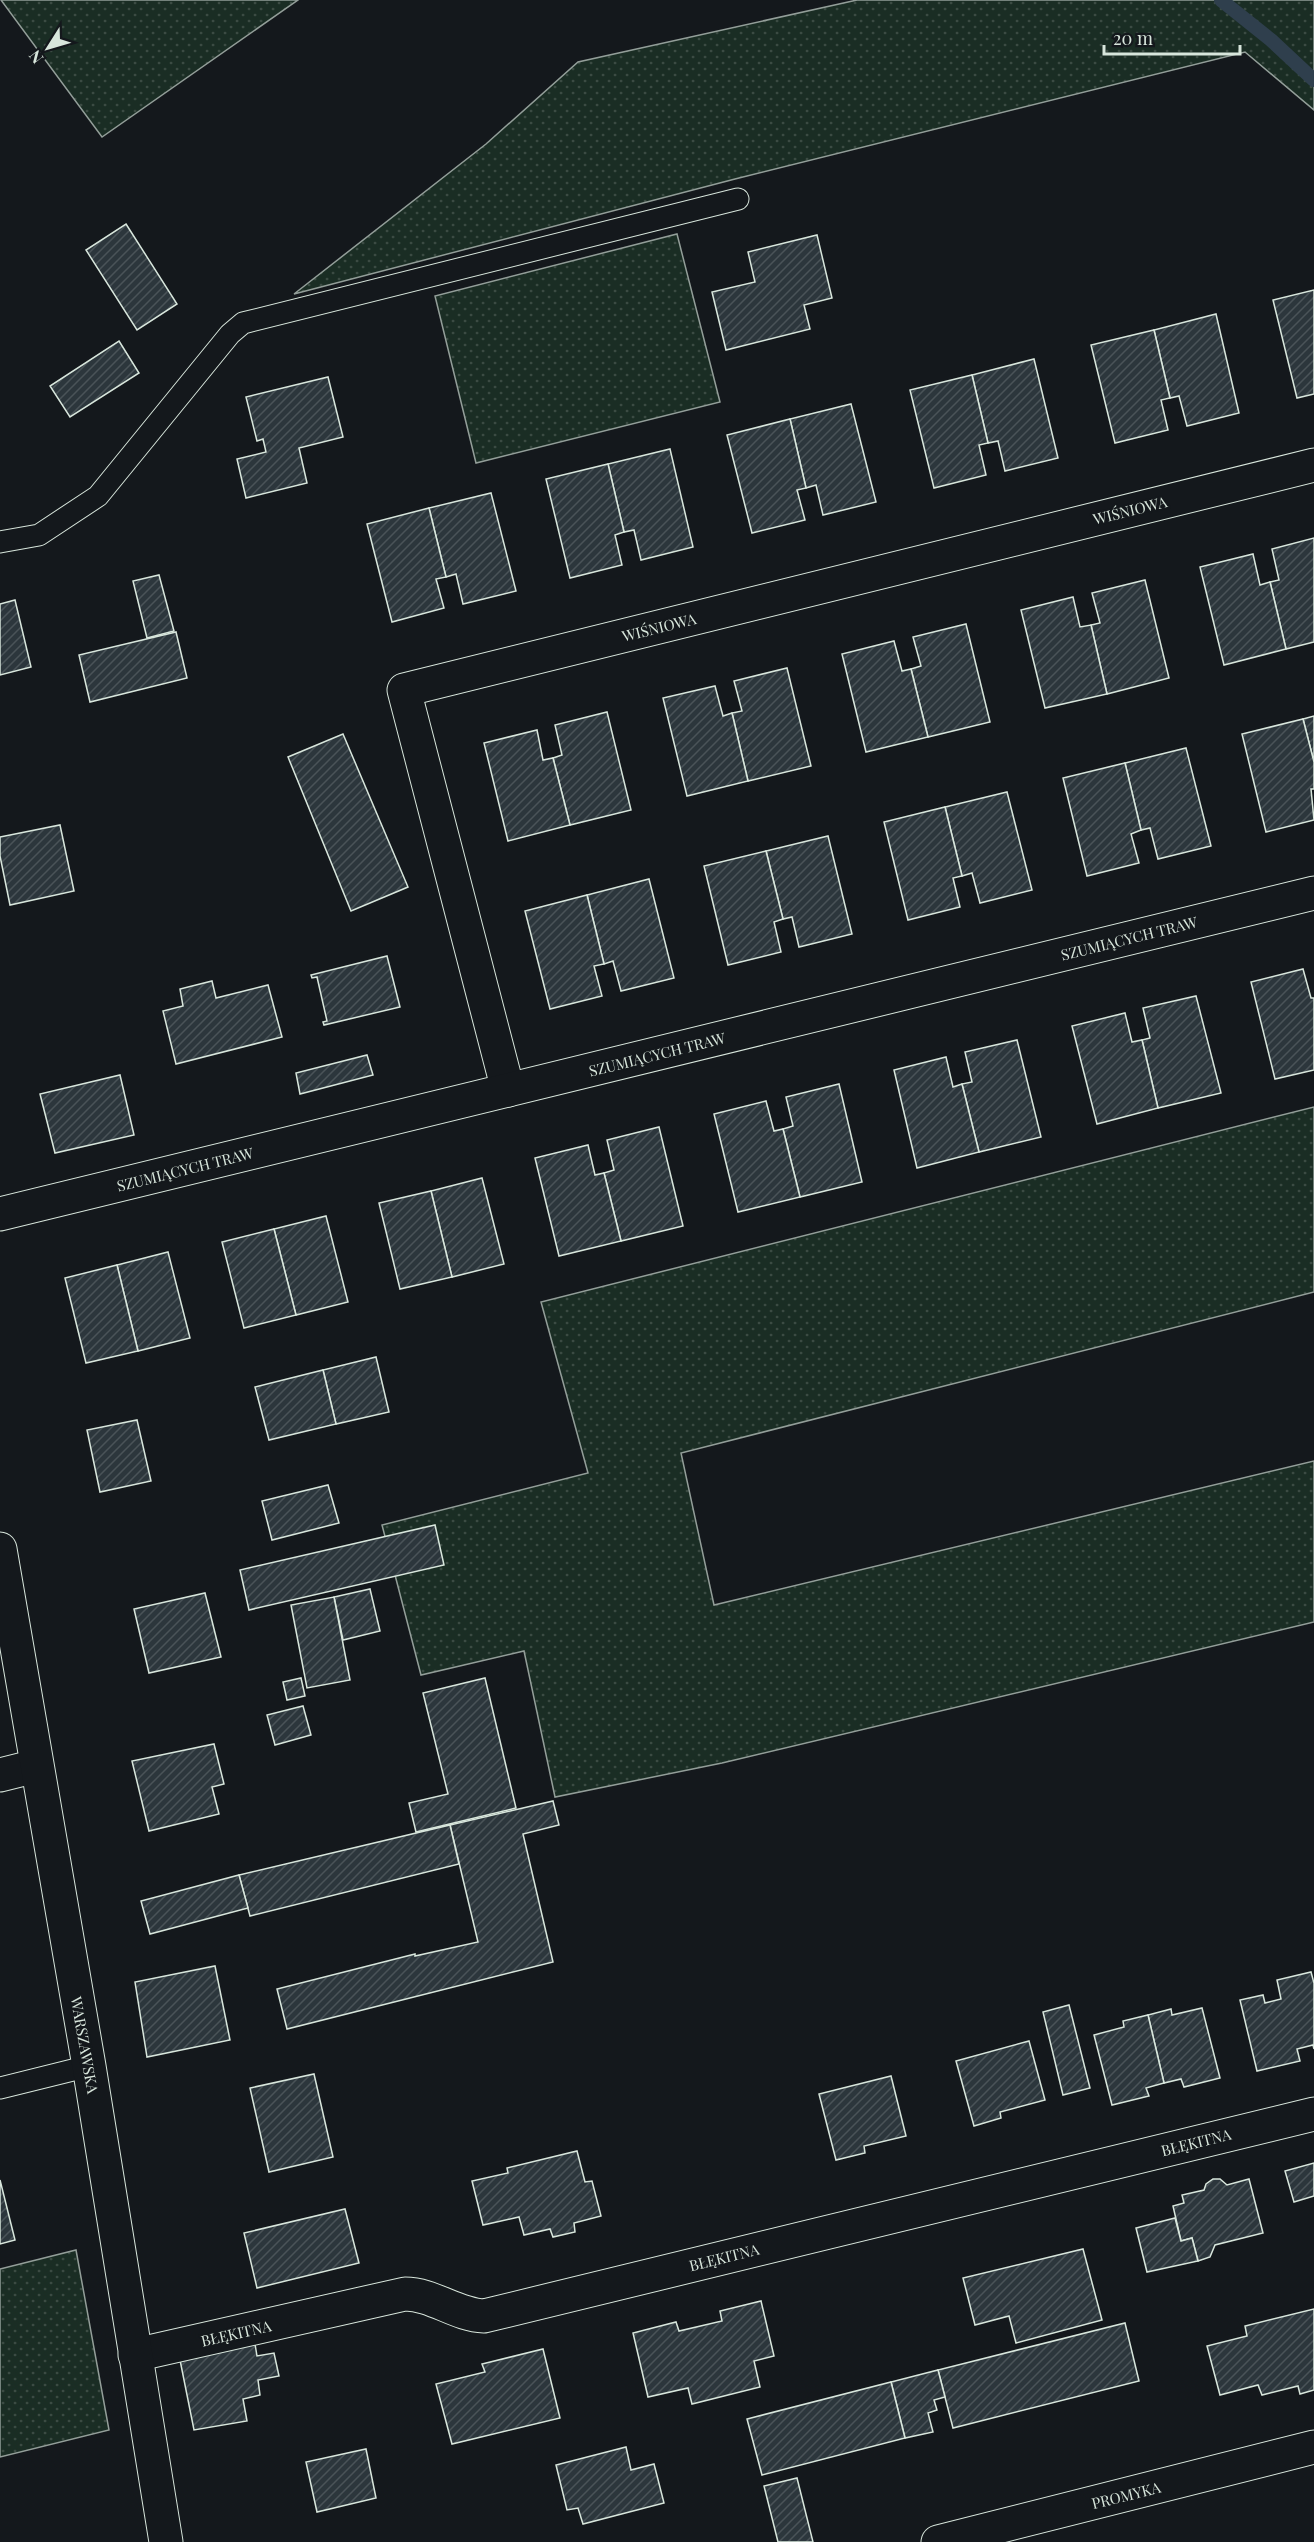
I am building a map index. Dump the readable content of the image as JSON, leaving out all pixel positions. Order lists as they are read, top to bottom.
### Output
{
  "streets": {
    "street": [
      "WIŚNIOWA",
      "SZUMIĄCYCH TRAW",
      "WARSZAWSKA",
      "BŁĘKITNA",
      "PROMYKA"
    ]
  },
  "crossings": [
    ["WIŚNIOWA", "SZUMIĄCYCH TRAW"],
    ["WARSZAWSKA", "BŁĘKITNA"]
  ],
  "scale_bar": "20 m",
  "north": "bottom left"
}
